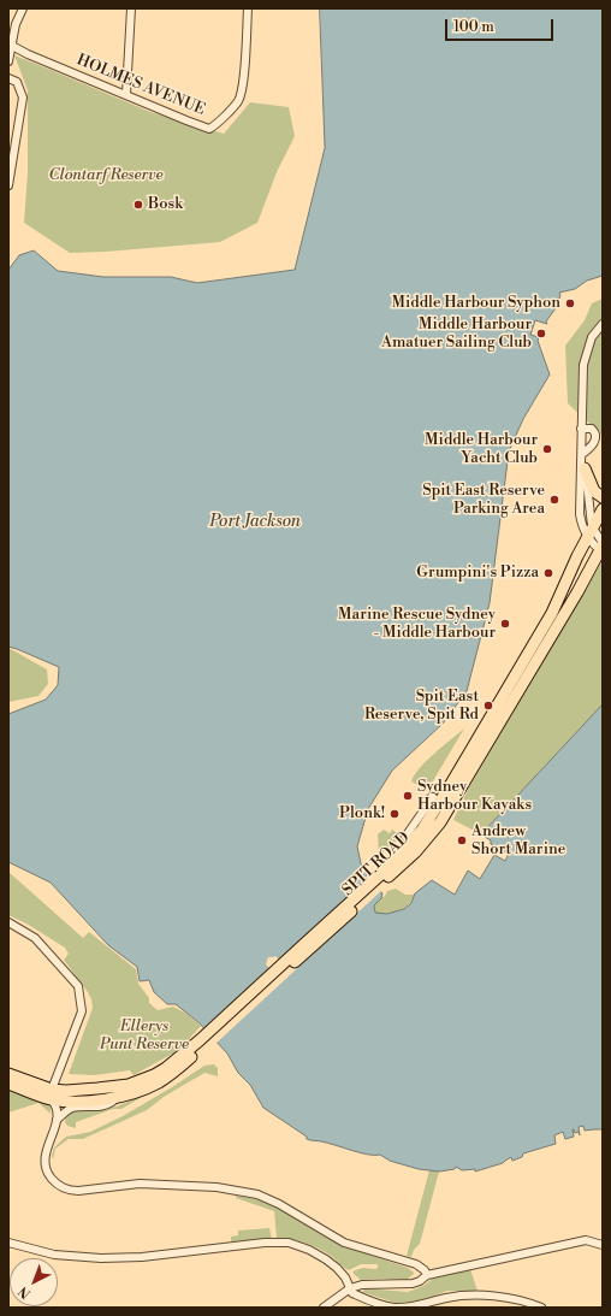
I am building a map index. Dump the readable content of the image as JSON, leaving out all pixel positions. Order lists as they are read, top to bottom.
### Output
{
  "streets": {
    "highway": ["SPIT ROAD"],
    "street": ["HOLMES AVENUE"]
  },
  "water": ["Port Jackson"],
  "parks": ["Clontarf Reserve", "Ellerys Punt Reserve"],
  "places": [
    "Bosk",
    "Middle Harbour Syphon",
    "Middle Harbour Amatuer Sailing Club",
    "Middle Harbour Yacht Club",
    "Spit East Reserve Parking Area",
    "Grumpini's Pizza",
    "Marine Rescue Sydney - Middle Harbour",
    "Spit East Reserve, Spit Rd",
    "Sydney Harbour Kayaks",
    "Plonk!",
    "Andrew Short Marine"
  ],
  "scale_bar": "100 m",
  "north": "bottom left"
}
